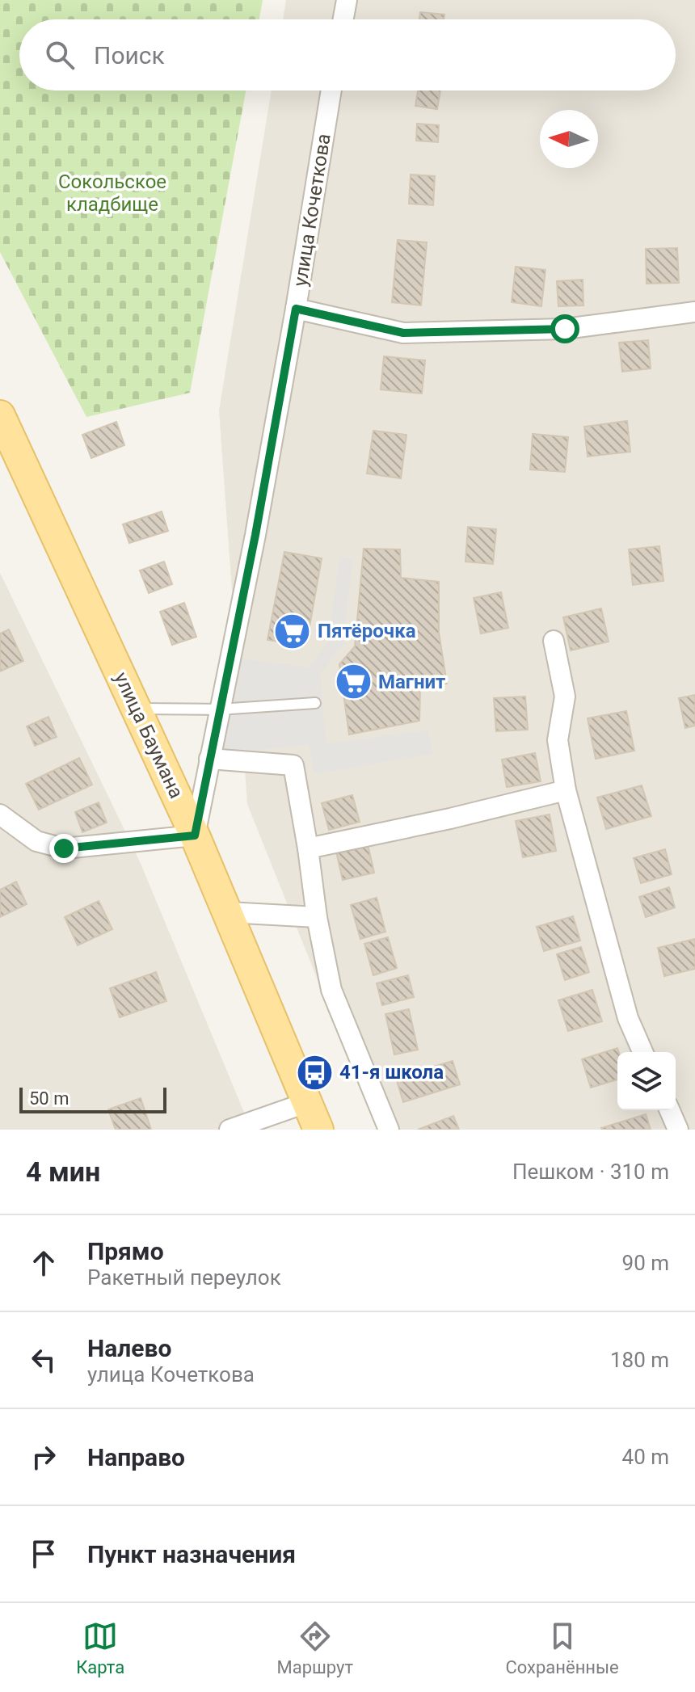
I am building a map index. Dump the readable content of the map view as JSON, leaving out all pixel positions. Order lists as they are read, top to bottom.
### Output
{
  "streets": {
    "main road": ["улица Баумана"],
    "street": ["улица Кочеткова"]
  },
  "crossings": [
    ["улица Кочеткова", "улица Баумана"]
  ],
  "parks": ["Сокольское кладбище"],
  "places": {
    "supermarket": ["Пятёрочка", "Магнит"],
    "bus stop": ["41-я школа"]
  },
  "scale_bar": "50 m",
  "north": "left",
  "page": {
    "search": "Поиск",
    "scale": "50 m",
    "heading": ["4 мин", "Пешком · 310 m"],
    "list": [
      ["Прямо", "Ракетный переулок", "90 m"],
      ["Налево", "улица Кочеткова", "180 m"],
      ["Направо", "40 m"],
      "Пункт назначения"
    ],
    "nav": ["Карта", "Маршрут", "Сохранённые"]
  }
}
